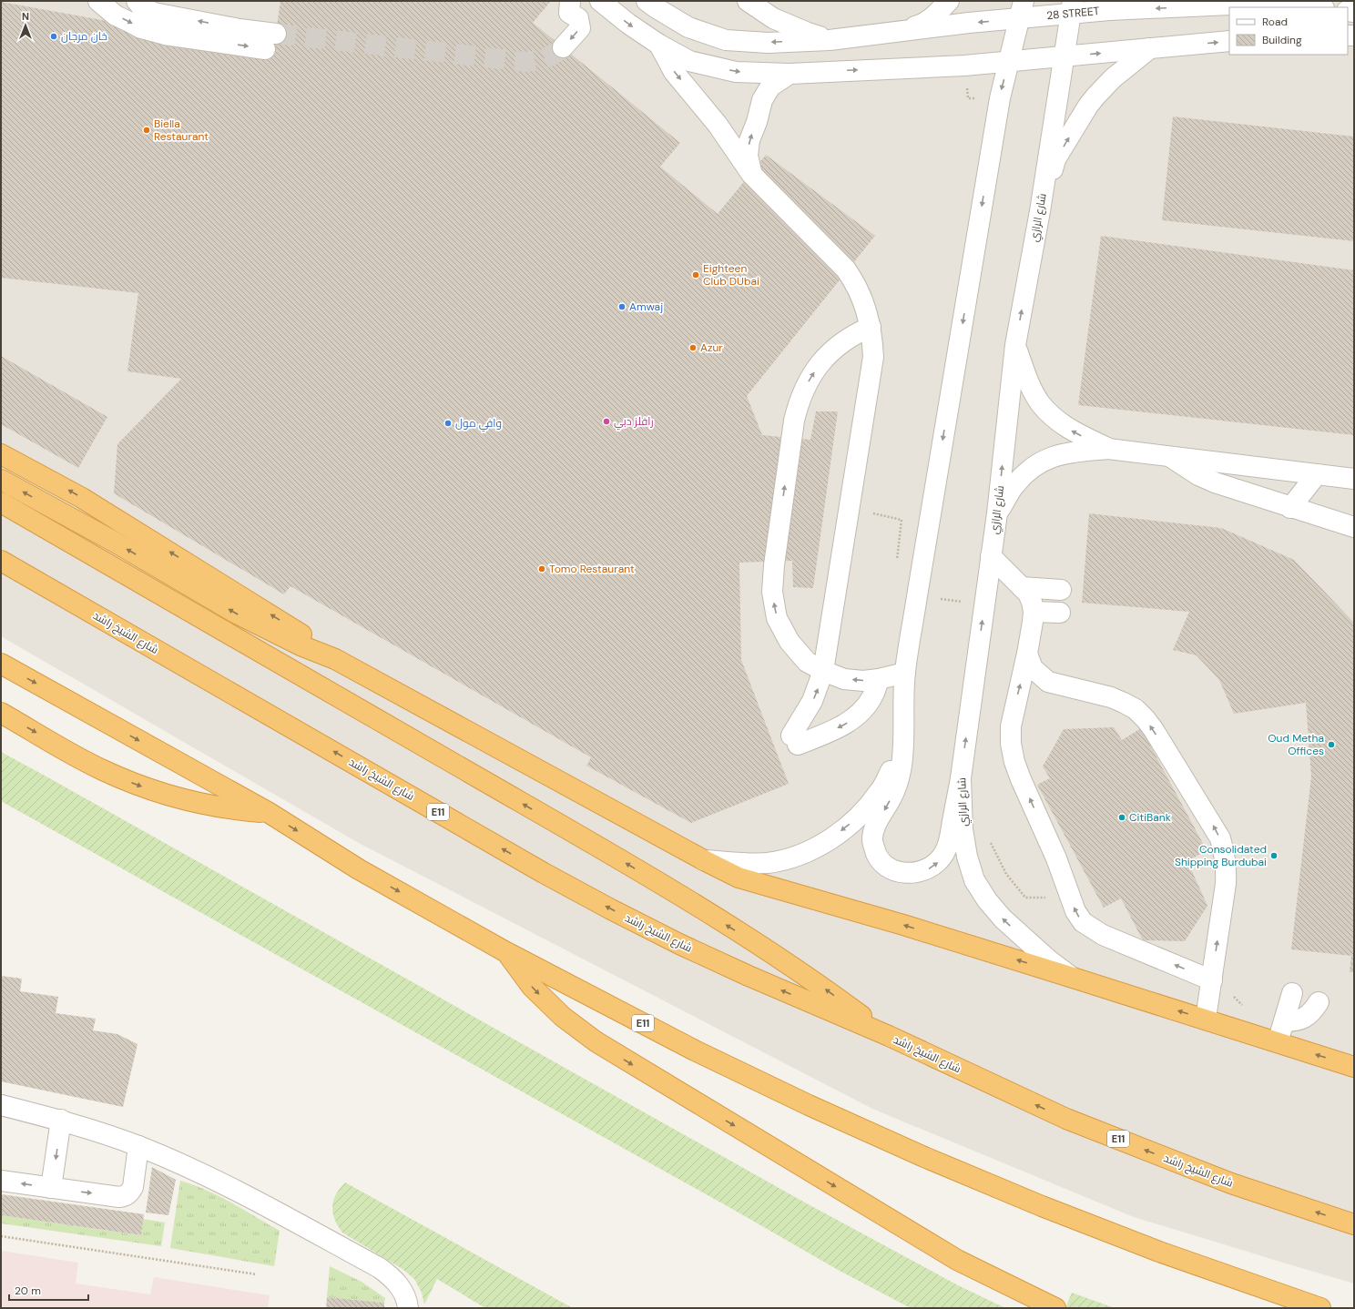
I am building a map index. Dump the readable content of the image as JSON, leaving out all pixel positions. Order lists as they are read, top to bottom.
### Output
{
  "streets": {
    "highway": ["شارع الشيخ راشد", "E11"],
    "street": ["28 STREET", "شارع الرازي"]
  },
  "crossings": [
    ["28 STREET", "شارع الرازي"]
  ],
  "places": [
    "خان مرجان",
    "Biella Restaurant",
    "Eighteen Club DUbai",
    "Amwaj",
    "Azur",
    "رافلز دبي",
    "وافي مول",
    "Tomo Restaurant",
    "Oud Metha Offices",
    "CitiBank",
    "Consolidated Shipping Burdubai"
  ],
  "legend": ["Road", "Building"],
  "scale_bar": "20 m",
  "north": "top"
}
